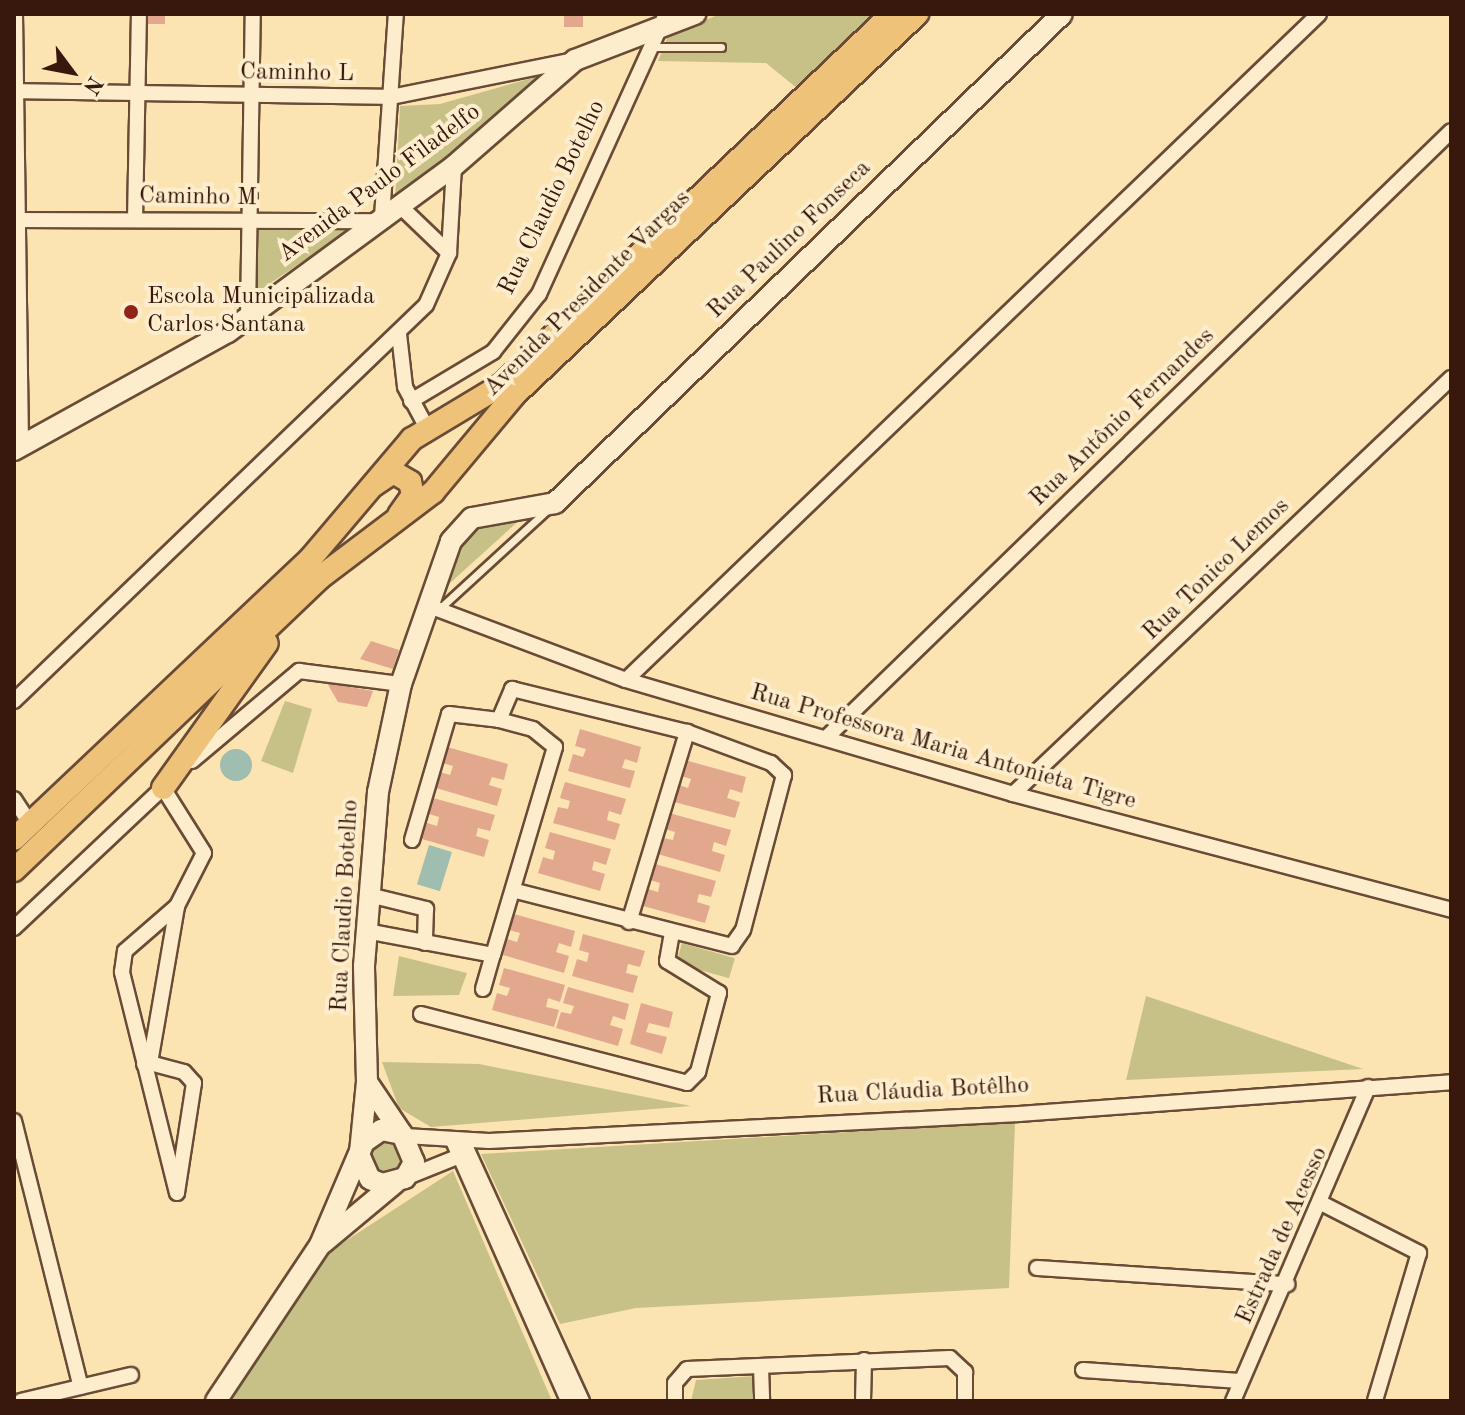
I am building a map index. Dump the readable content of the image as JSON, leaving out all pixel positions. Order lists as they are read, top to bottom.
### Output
{
  "streets": {
    "main road": ["Avenida Presidente Vargas"],
    "street": [
      "Caminho L",
      "Avenida Paulo Filadelfo",
      "Caminho M",
      "Rua Claudio Botelho",
      "Rua Paulino Fonseca",
      "Rua Antônio Fernandes",
      "Rua Tonico Lemos",
      "Rua Professora Maria Antonieta Tigre",
      "Rua Cláudia Botêlho",
      "Estrada de Acesso"
    ]
  },
  "crossings": [
    ["Caminho L", "Avenida Paulo Filadelfo"],
    ["Avenida Paulo Filadelfo", "Caminho M"],
    ["Avenida Paulo Filadelfo", "Rua Claudio Botelho"],
    ["Rua Claudio Botelho", "Rua Paulino Fonseca"],
    ["Rua Claudio Botelho", "Rua Professora Maria Antonieta Tigre"],
    ["Rua Claudio Botelho", "Rua Cláudia Botêlho"],
    ["Rua Paulino Fonseca", "Rua Professora Maria Antonieta Tigre"],
    ["Rua Antônio Fernandes", "Rua Professora Maria Antonieta Tigre"],
    ["Rua Tonico Lemos", "Rua Professora Maria Antonieta Tigre"],
    ["Rua Cláudia Botêlho", "Estrada de Acesso"]
  ],
  "places": ["Escola Municipalizada Carlos Santana"],
  "north": "bottom right"
}
